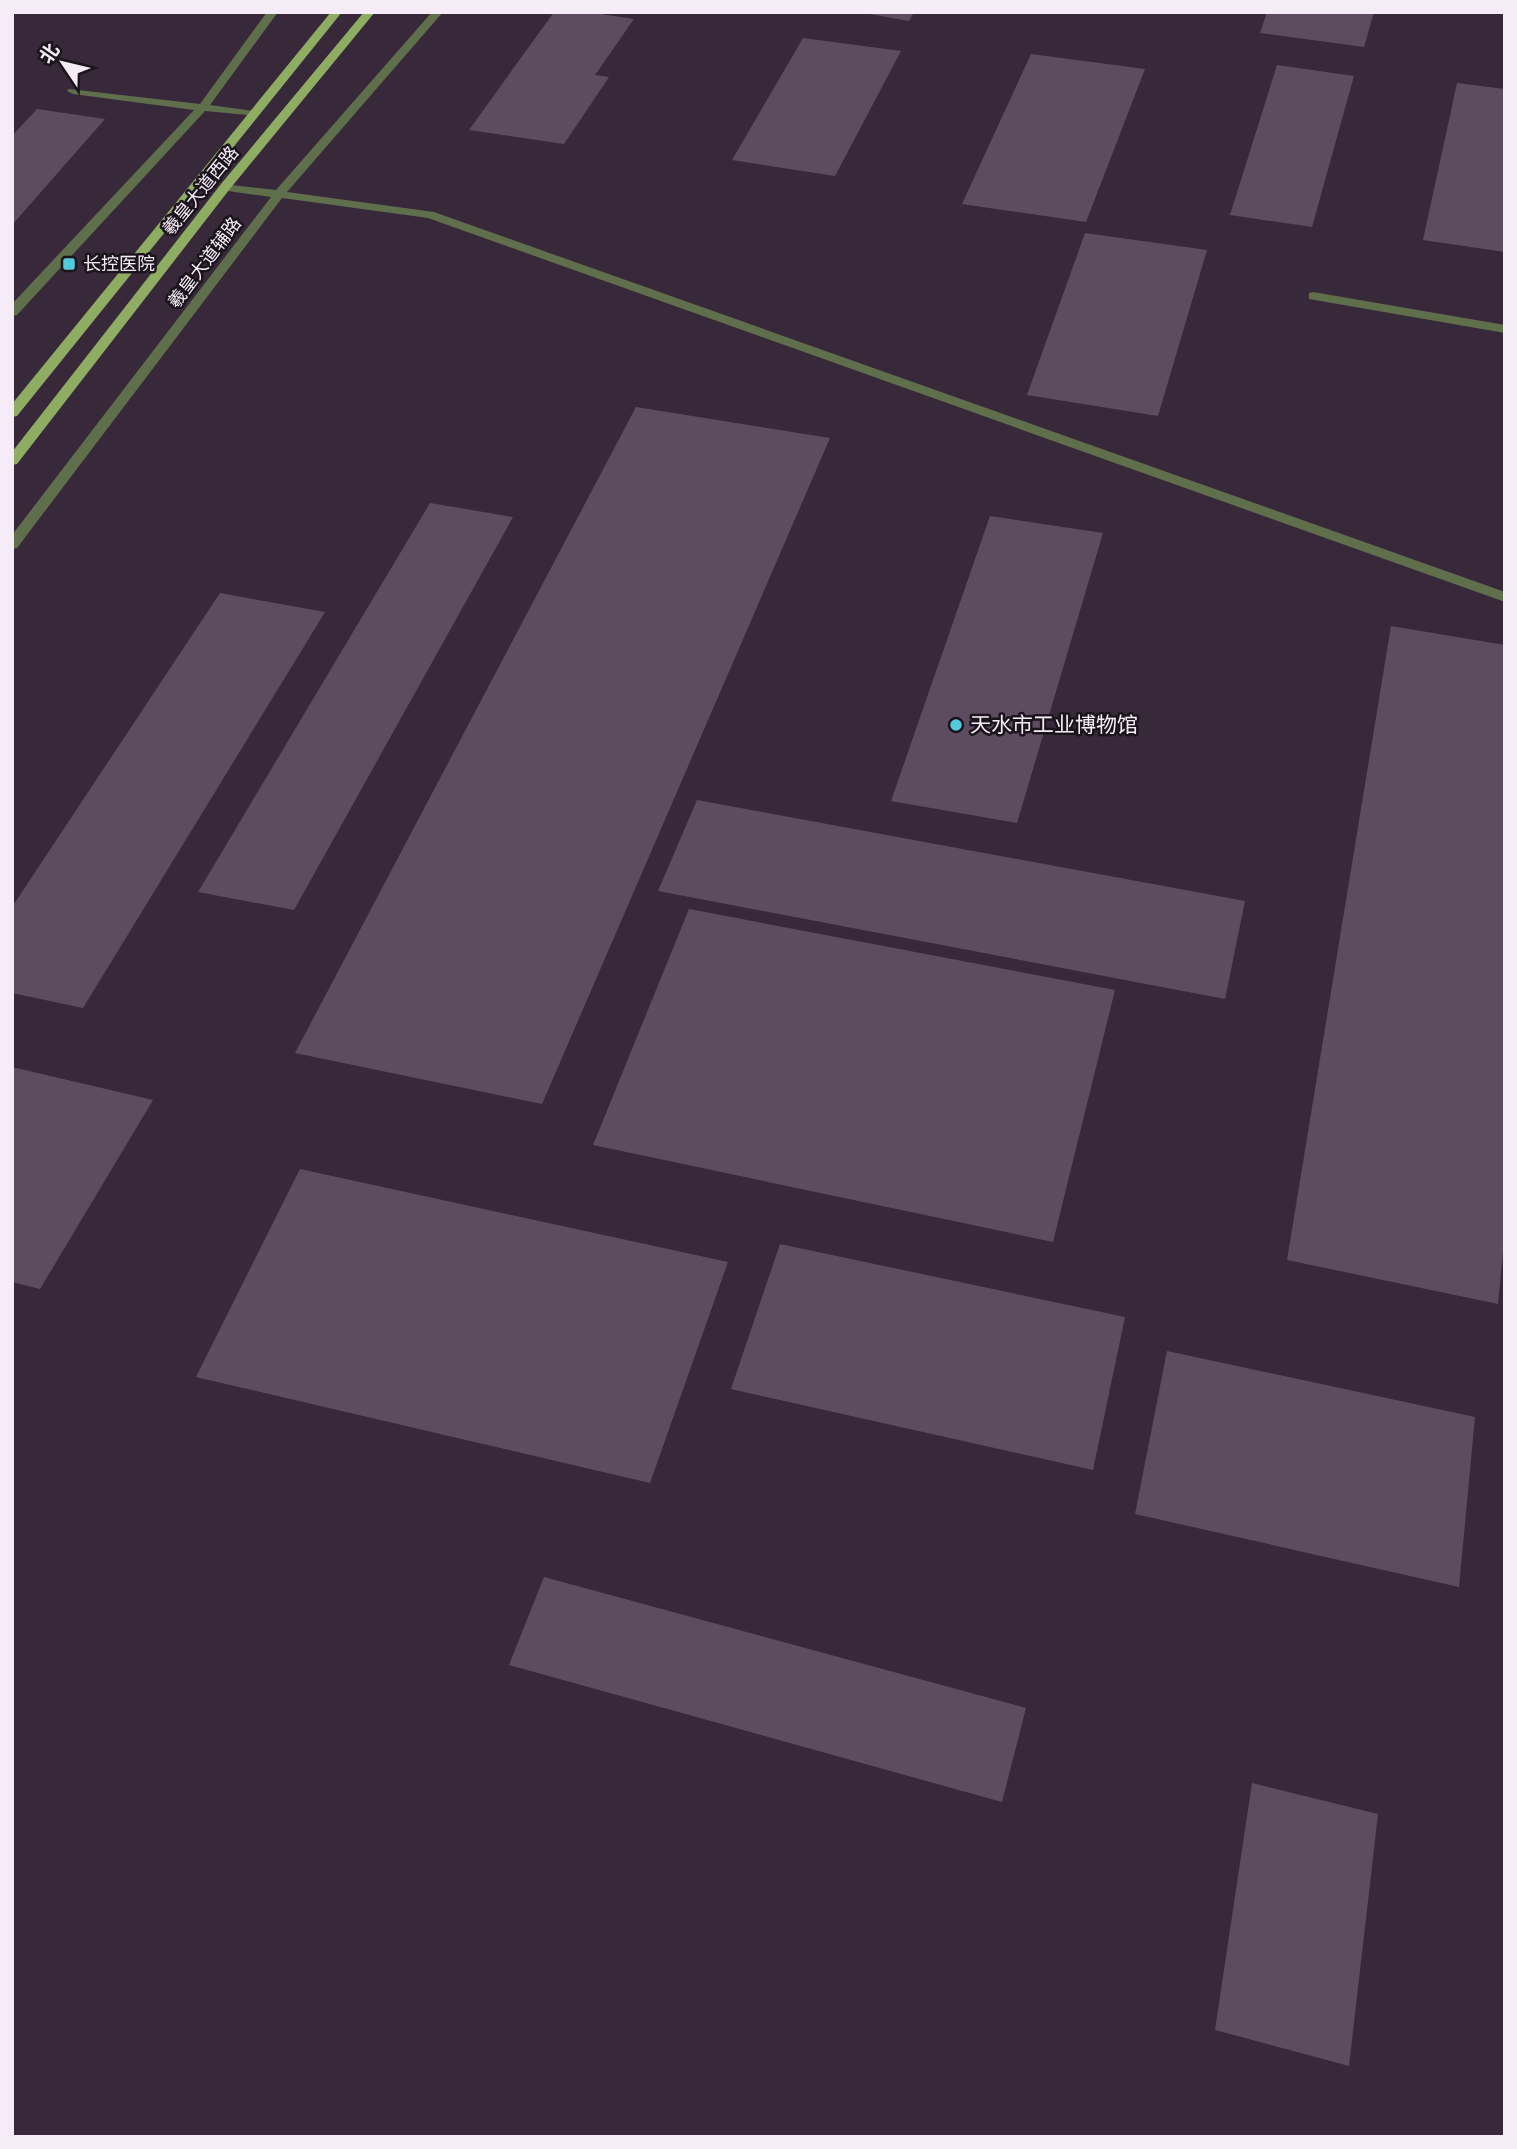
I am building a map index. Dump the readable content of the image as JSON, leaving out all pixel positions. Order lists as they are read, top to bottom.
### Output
{
  "streets": {
    "main road": ["羲皇大道西路"],
    "lane": ["羲皇大道辅路"]
  },
  "places": {
    "transit": ["长控医院"],
    "other": ["天水市工业博物馆"]
  },
  "north": "top left"
}
